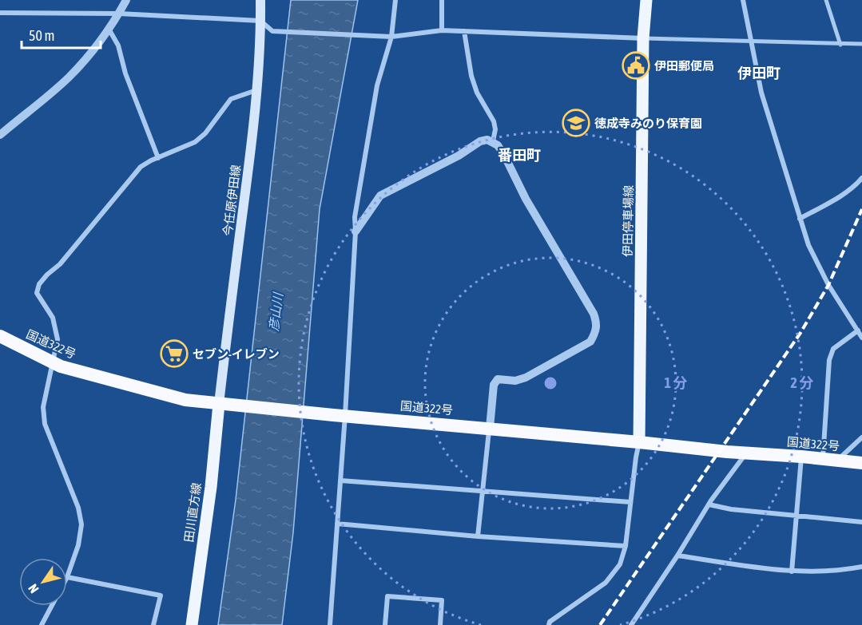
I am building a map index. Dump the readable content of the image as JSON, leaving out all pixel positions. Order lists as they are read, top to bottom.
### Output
{
  "streets": {
    "highway": ["国道322号"],
    "main road": ["今任原伊田線", "伊田停車場線", "田川直方線"]
  },
  "crossings": [
    ["今任原伊田線", "国道322号"],
    ["今任原伊田線", "田川直方線"],
    ["伊田停車場線", "国道322号"],
    ["国道322号", "田川直方線"]
  ],
  "districts": ["伊田町", "番田町"],
  "water": ["彦山川"],
  "places": {
    "public building": ["伊田郵便局"],
    "school or university": ["徳成寺みのり保育園"],
    "supermarket": ["セブン-イレブン"]
  },
  "scale_bar": "50 m",
  "north": "bottom left",
  "rings": ["1 分", "2 分"]
}
